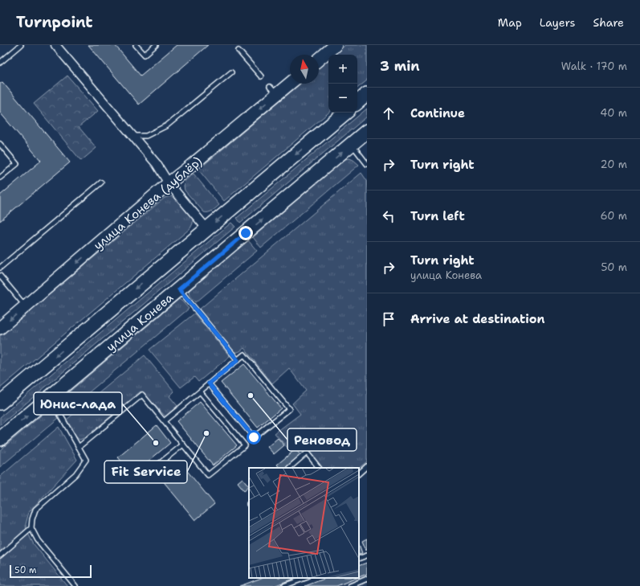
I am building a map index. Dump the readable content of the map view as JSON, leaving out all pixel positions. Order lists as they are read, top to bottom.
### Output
{
  "streets": {
    "main road": ["улица Конева (дублёр)", "улица Конева"]
  },
  "places": ["Реновод", "Fit Service", "Юнис-лада"],
  "scale_bar": "50 m",
  "north": "top",
  "page": {
    "header": "Turnpoint",
    "nav": ["Map", "Layers", "Share"],
    "heading": ["3 min", "Walk · 170 m"],
    "map_buttons": ["+", "−"],
    "list": [
      ["Continue", "40 m"],
      ["Turn right", "20 m"],
      ["Turn left", "60 m"],
      ["Turn right", "улица Конева", "50 m"],
      "Arrive at destination"
    ],
    "scale": "50 m"
  }
}
